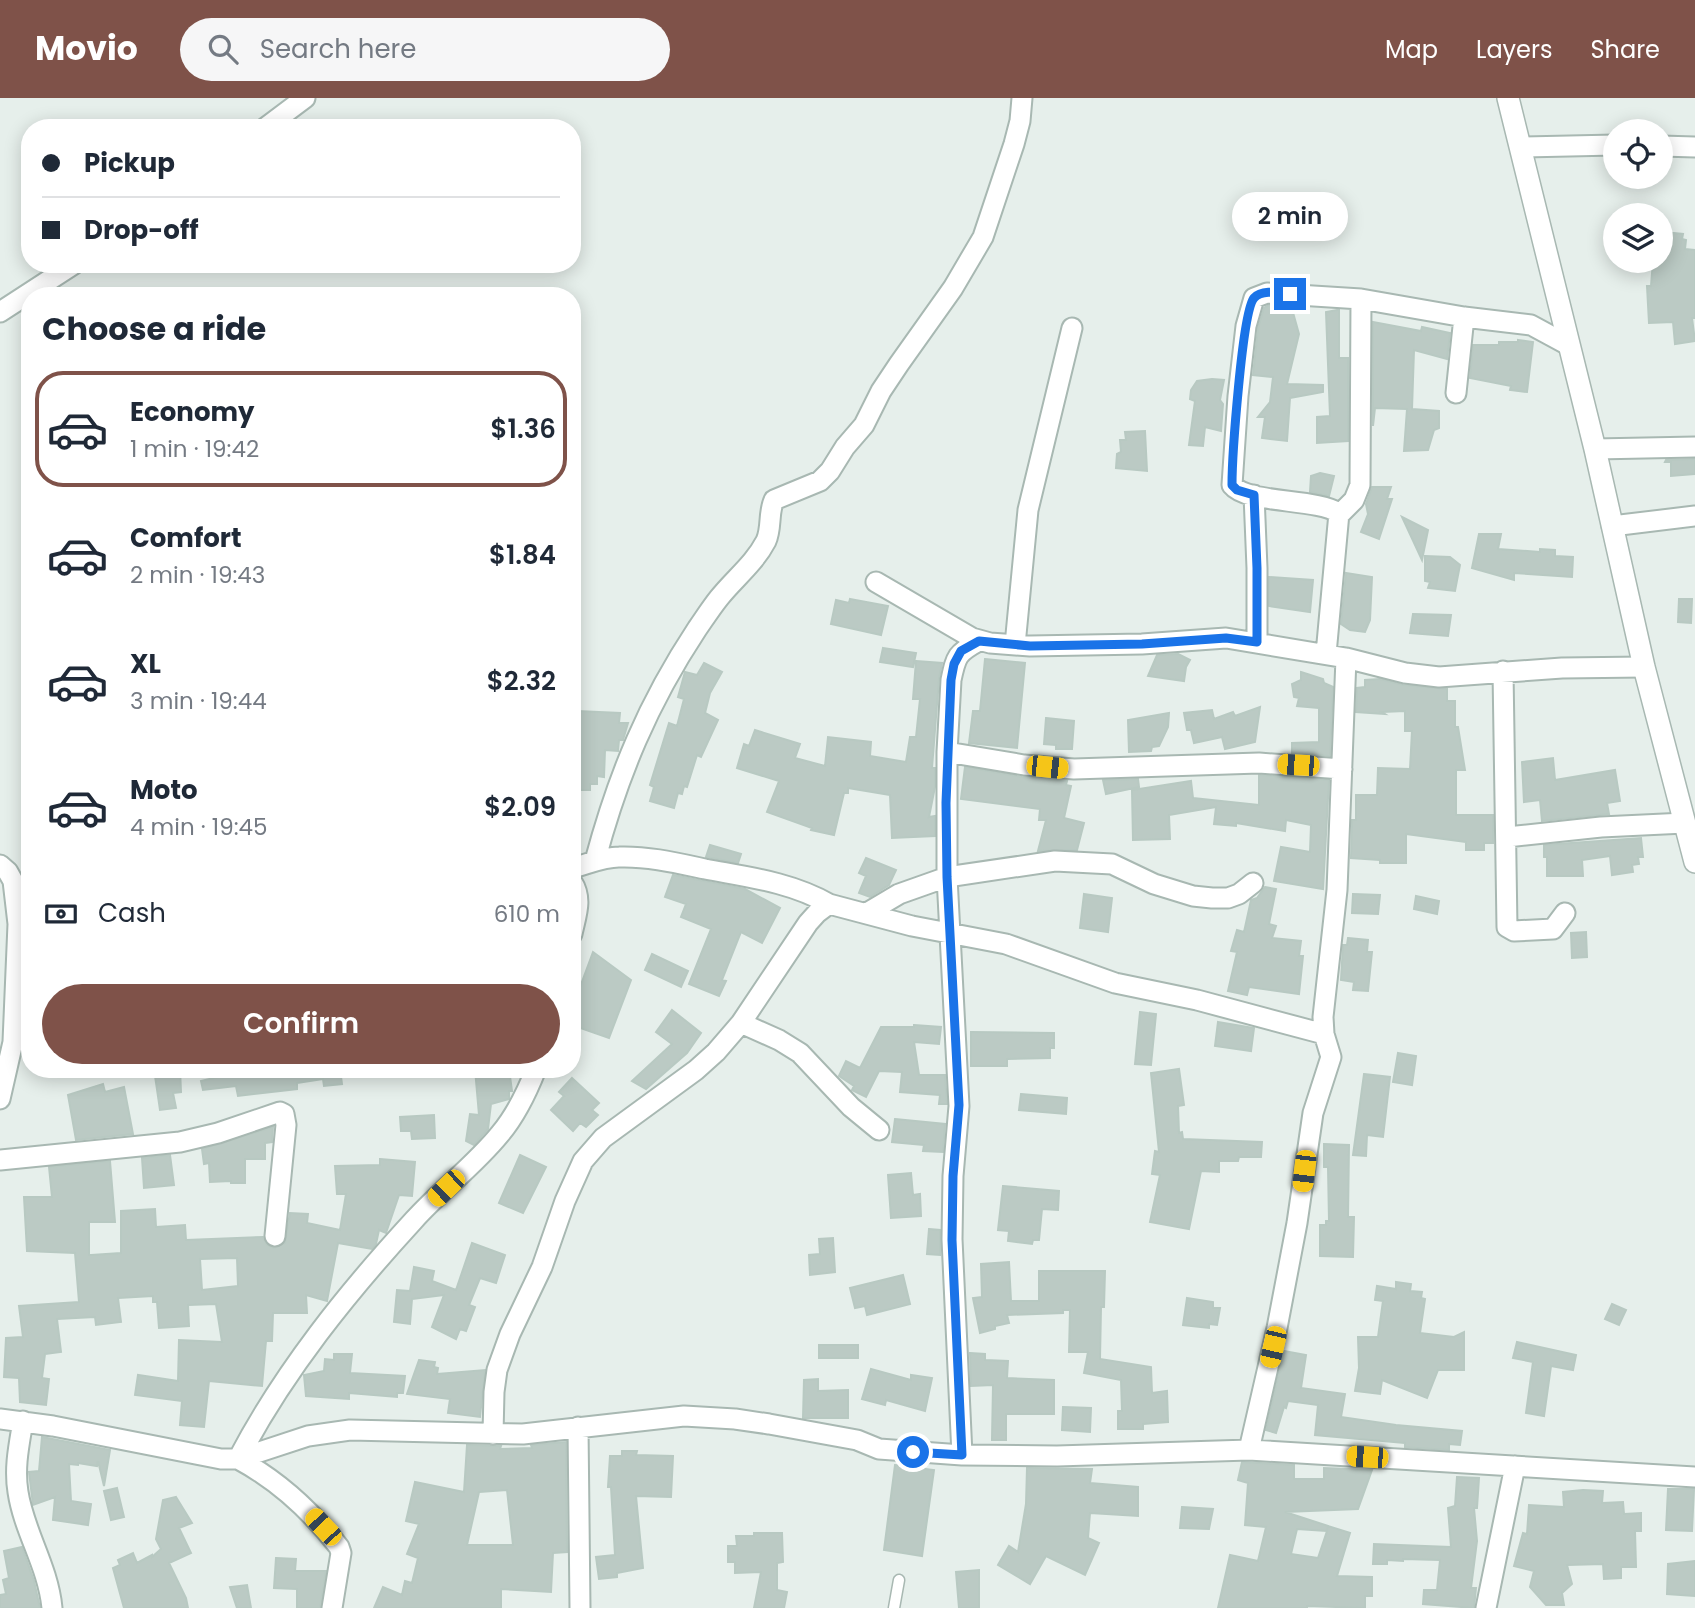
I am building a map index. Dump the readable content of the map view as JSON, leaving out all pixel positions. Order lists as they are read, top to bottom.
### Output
{
  "page": {
    "header": "Movio",
    "search": "Search here",
    "nav": ["Map", "Layers", "Share"],
    "banner": ["Pickup", "Drop-off"],
    "bubble": "2 min",
    "heading": "Choose a ride",
    "list": [
      {
        "name": "Economy",
        "note": "1 min · 19:42",
        "value": "$1.36"
      },
      {
        "name": "Comfort",
        "note": "2 min · 19:43",
        "value": "$1.84"
      },
      {
        "name": "XL",
        "note": "3 min · 19:44",
        "value": "$2.32"
      },
      {
        "name": "Moto",
        "note": "4 min · 19:45",
        "value": "$2.09"
      }
    ],
    "pay": ["Cash", "610 m"],
    "buttons": "Confirm"
  }
}
